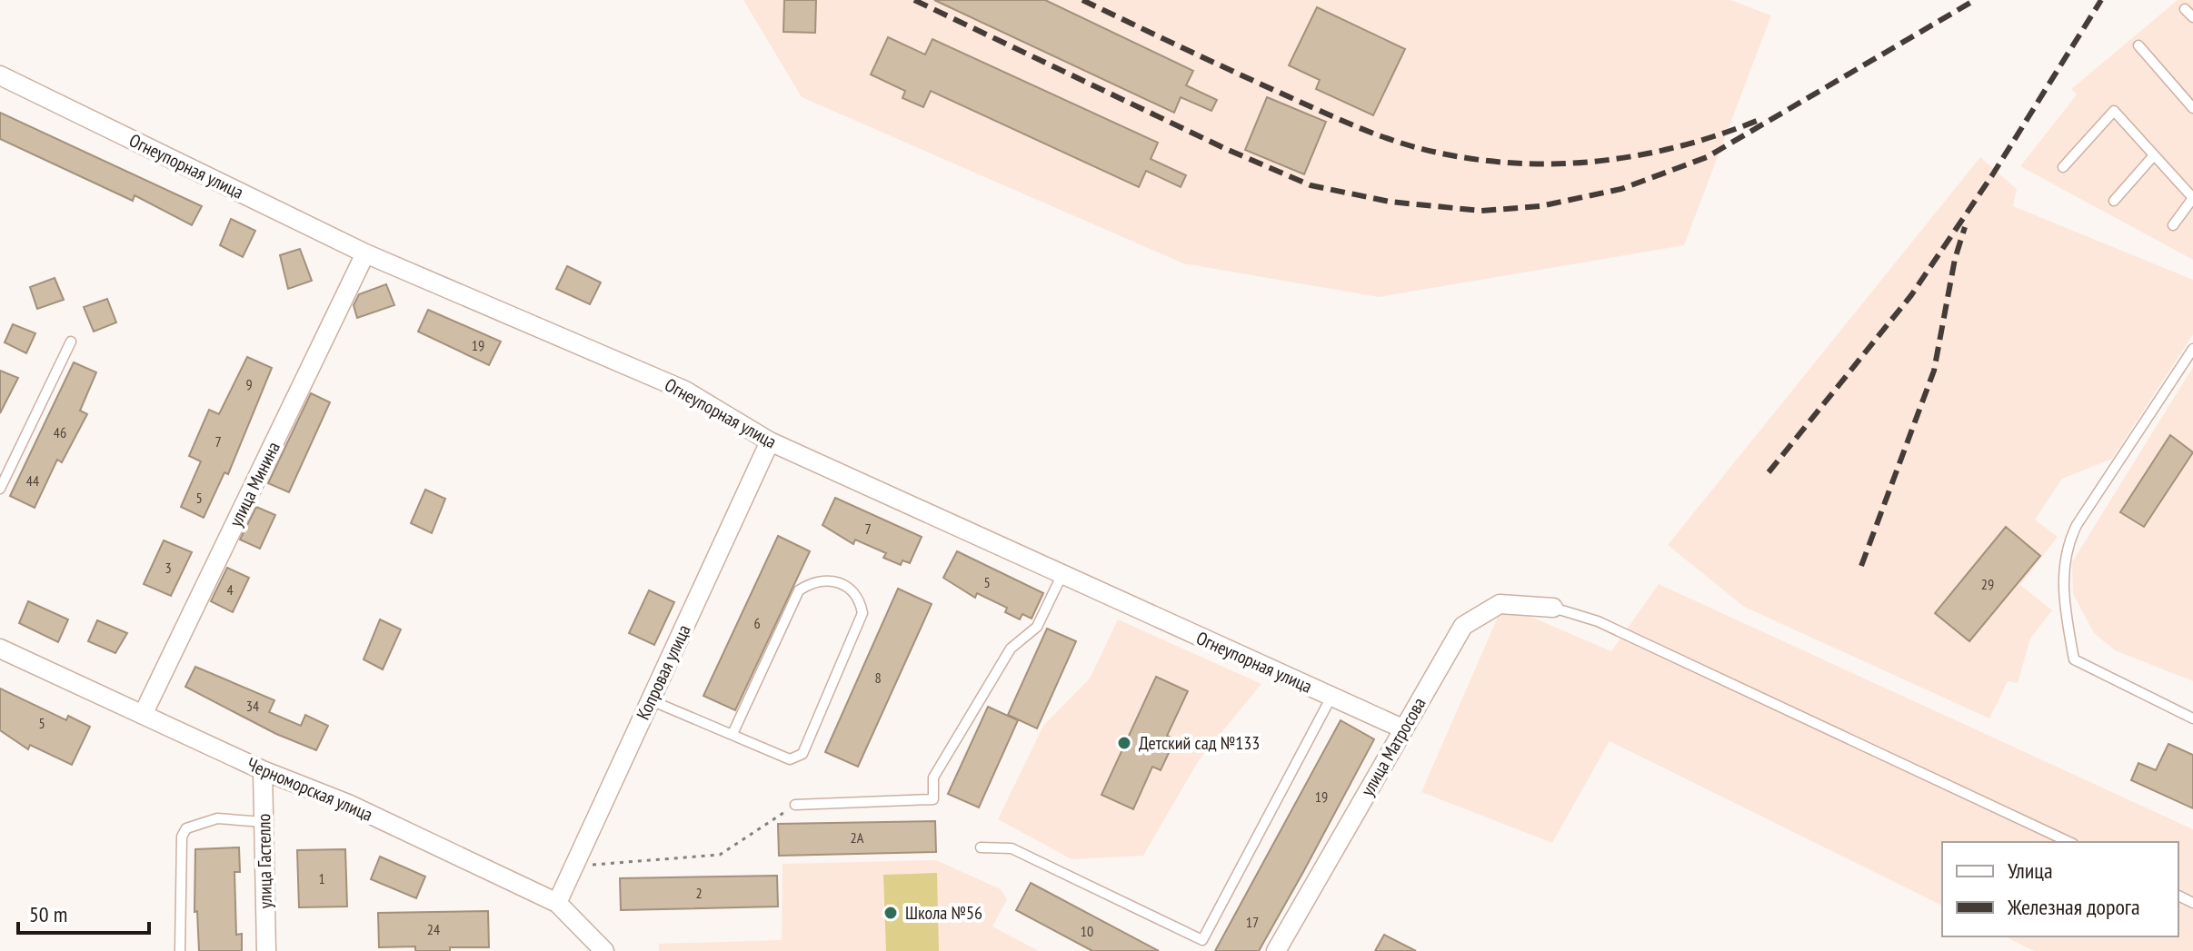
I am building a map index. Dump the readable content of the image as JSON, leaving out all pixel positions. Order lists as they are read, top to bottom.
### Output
{
  "streets": {
    "street": [
      "Огнеупорная улица",
      "улица Минина",
      "Копровая улица",
      "улица Матросова",
      "Черноморская улица",
      "улица Гастелло"
    ]
  },
  "crossings": [
    ["Огнеупорная улица", "улица Минина"],
    ["Огнеупорная улица", "Копровая улица"],
    ["Огнеупорная улица", "улица Матросова"],
    ["улица Минина", "Черноморская улица"],
    ["Копровая улица", "Черноморская улица"],
    ["Черноморская улица", "улица Гастелло"]
  ],
  "places": ["Детский сад №133", "Школа №56"],
  "house_numbers": [
    "19",
    "9",
    "46",
    "7",
    "44",
    "5",
    "7",
    "3",
    "5",
    "29",
    "4",
    "6",
    "8",
    "34",
    "5",
    "19",
    "2А",
    "1",
    "2",
    "17",
    "24",
    "10"
  ],
  "legend": ["Улица", "Железная дорога"],
  "scale_bar": "50 m"
}
